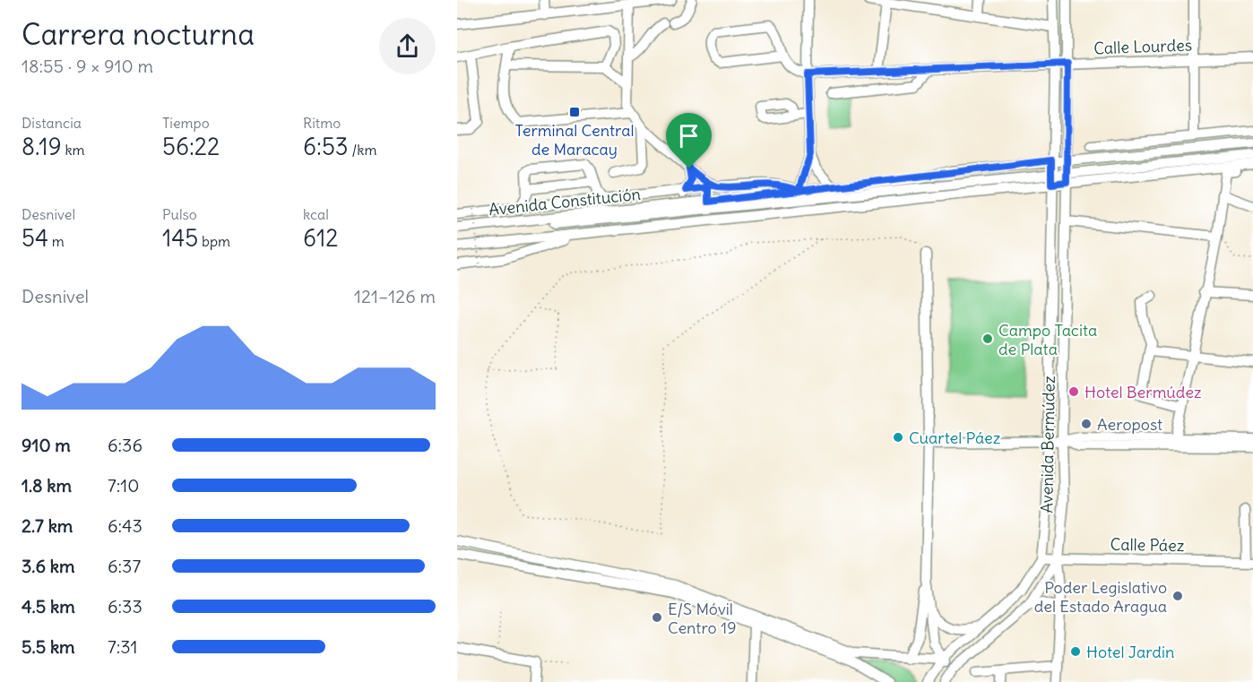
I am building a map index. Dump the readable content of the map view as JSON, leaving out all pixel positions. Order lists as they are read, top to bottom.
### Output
{
  "streets": {
    "street": [
      "Calle Lourdes",
      "Avenida Constitución",
      "Avenida Bermúdez",
      "Calle Páez"
    ]
  },
  "crossings": [
    ["Calle Lourdes", "Avenida Bermúdez"],
    ["Avenida Constitución", "Avenida Bermúdez"],
    ["Avenida Bermúdez", "Calle Páez"]
  ],
  "places": {
    "transit": ["Terminal Central de Maracay"],
    "other": [
      "Campo Tacita de Plata",
      "Hotel Bermúdez",
      "Aeropost",
      "Cuartel Páez",
      "Poder Legislativo del Estado Aragua",
      "E/S Móvil Centro 19",
      "Hotel Jardin"
    ]
  },
  "page": {
    "heading": ["Carrera nocturna", "18:55 · 9 × 910 m"],
    "stats": [
      ["Distancia", "8.19 km"],
      ["Tiempo", "56:22"],
      ["Ritmo", "6:53 /km"],
      ["Desnivel", "54 m"],
      ["Pulso", "145 bpm"],
      ["kcal", "612"]
    ],
    "chart": ["Desnivel", "121–126 m"],
    "list": [
      {
        "name": "910 m",
        "note": "6:36"
      },
      {
        "name": "1.8 km",
        "note": "7:10"
      },
      {
        "name": "2.7 km",
        "note": "6:43"
      },
      {
        "name": "3.6 km",
        "note": "6:37"
      },
      {
        "name": "4.5 km",
        "note": "6:33"
      },
      {
        "name": "5.5 km",
        "note": "7:31"
      }
    ]
  }
}
